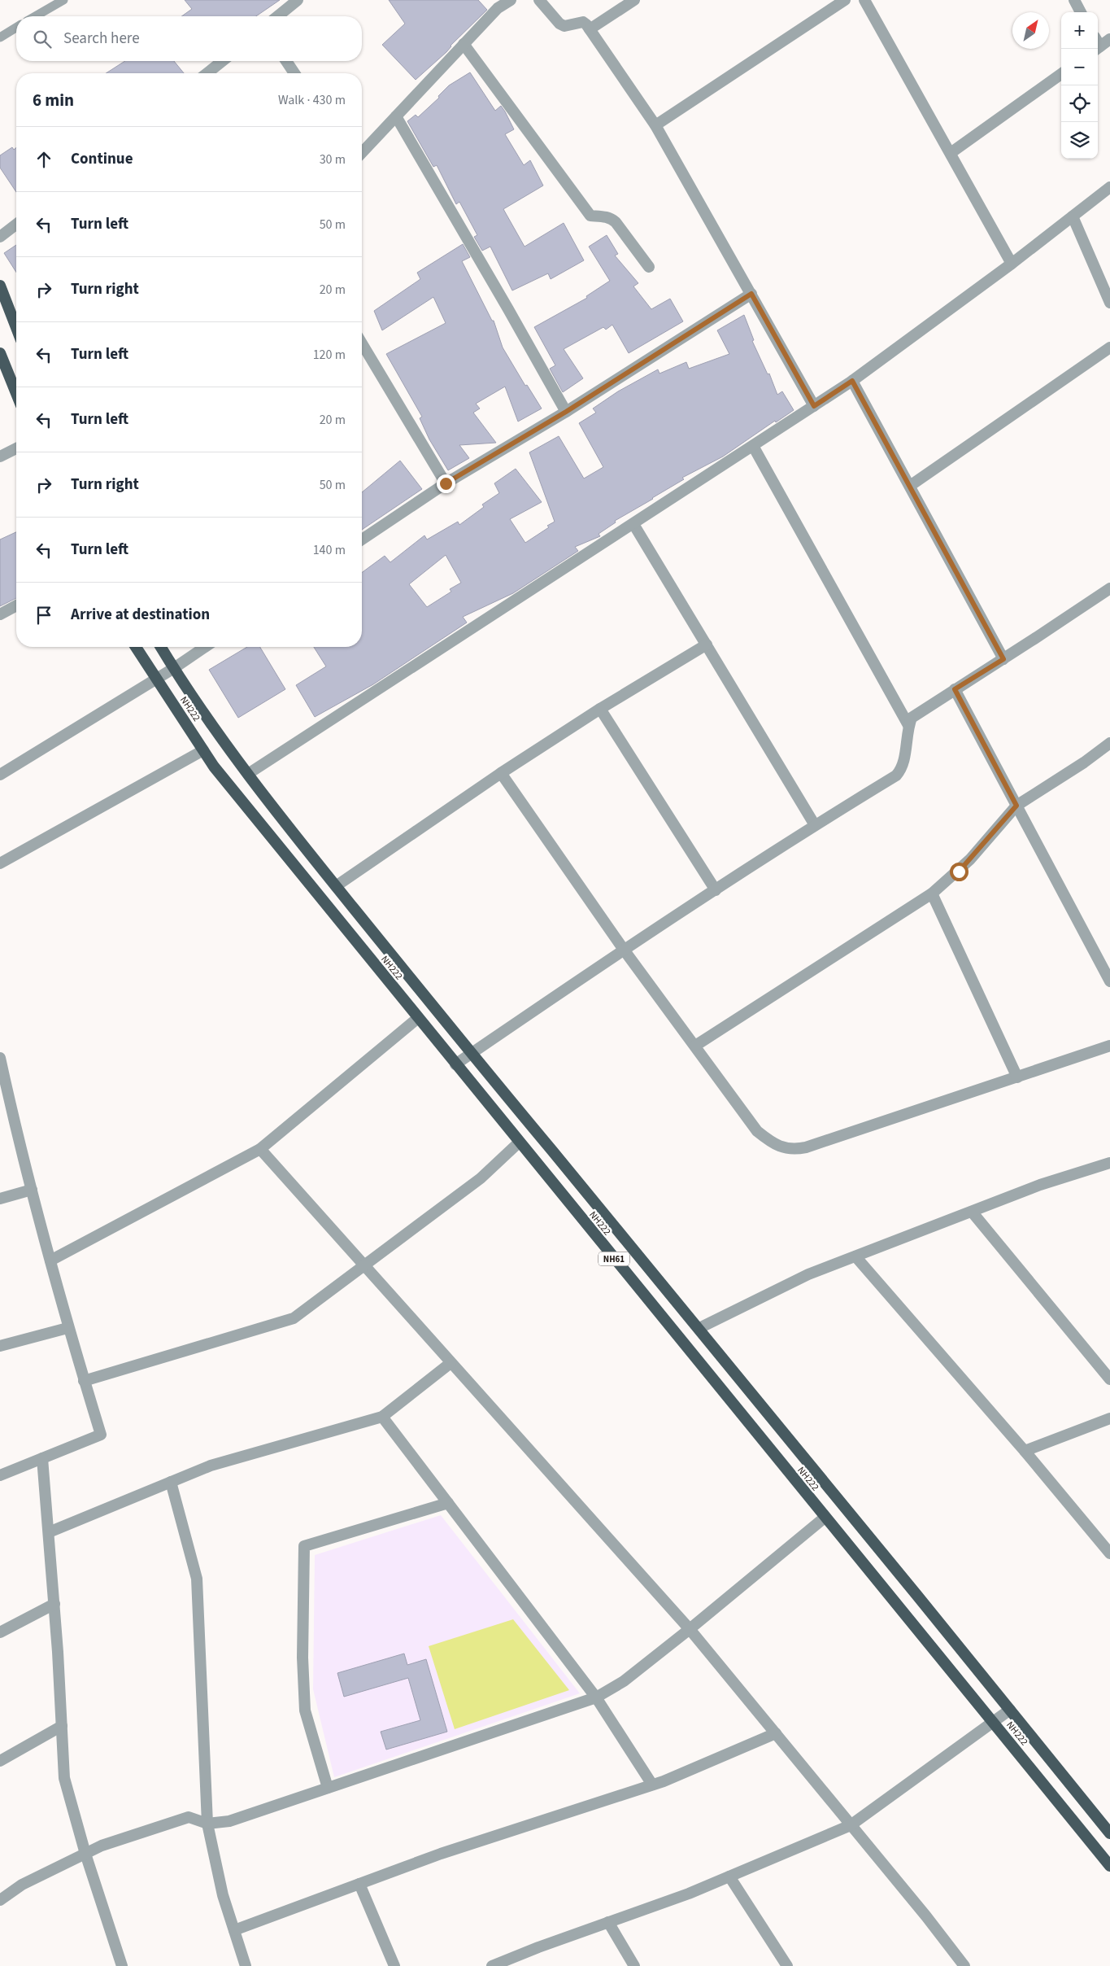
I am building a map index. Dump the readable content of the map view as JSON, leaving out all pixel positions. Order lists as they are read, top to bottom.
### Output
{
  "streets": {
    "highway": ["NH222", "NH61"]
  },
  "north": "top right",
  "page": {
    "map_buttons": ["+", "−"],
    "search": "Search here",
    "heading": ["6 min", "Walk · 430 m"],
    "list": [
      ["Continue", "30 m"],
      ["Turn left", "50 m"],
      ["Turn right", "20 m"],
      ["Turn left", "120 m"],
      ["Turn left", "20 m"],
      ["Turn right", "50 m"],
      ["Turn left", "140 m"],
      "Arrive at destination"
    ]
  }
}
